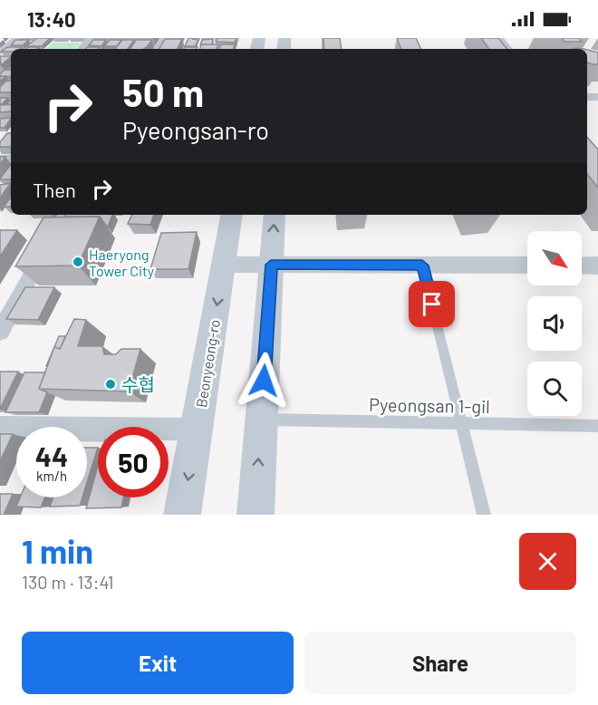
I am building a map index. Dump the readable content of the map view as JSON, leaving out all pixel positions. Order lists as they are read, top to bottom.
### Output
{
  "streets": {
    "main road": ["Beonyeong-ro"],
    "lane": ["Pyeongsan 1-gil"]
  },
  "places": ["Haeryong Tower City", "수협"],
  "north": "bottom right",
  "page": {
    "status": "13:40",
    "turn": ["50 m", "Pyeongsan-ro"],
    "then": "Then",
    "speed": "44 km/h",
    "limit": "50",
    "heading": ["1 min", "130 m · 13:41"],
    "buttons": ["Exit", "Share"]
  }
}
